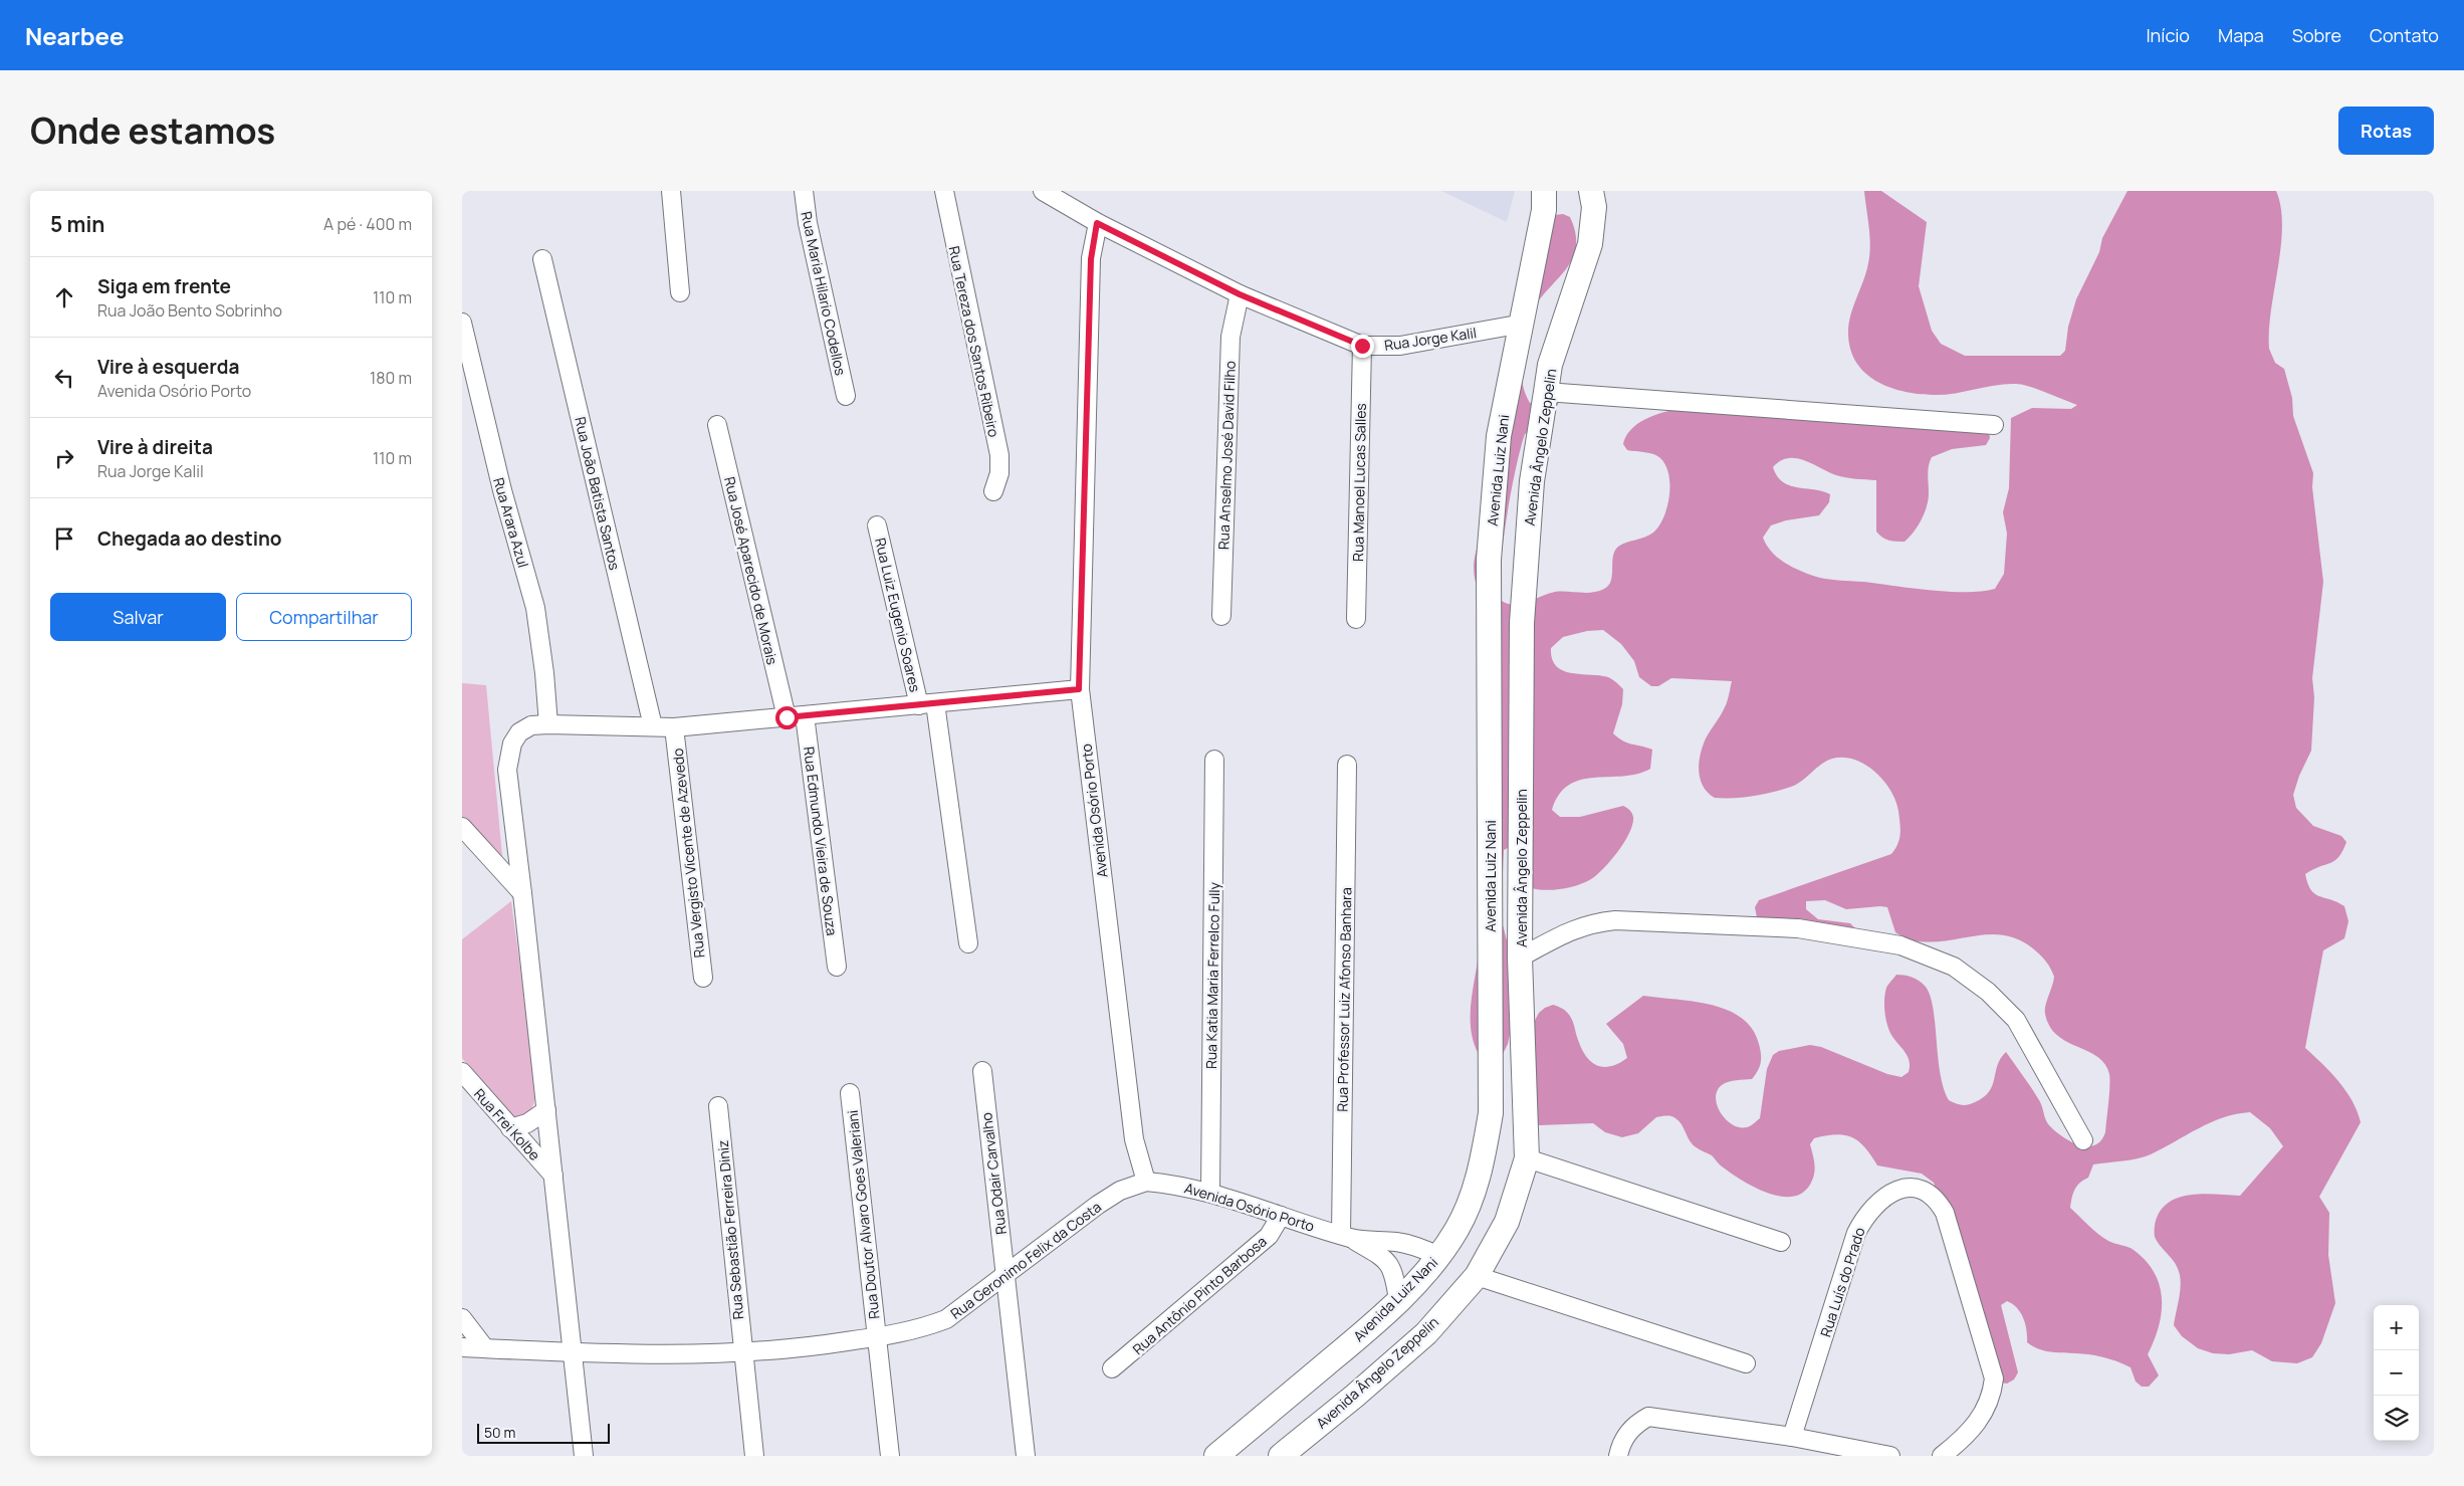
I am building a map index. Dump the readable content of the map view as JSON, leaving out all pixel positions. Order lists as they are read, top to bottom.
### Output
{
  "streets": {
    "street": [
      "Rua Maria Hilario Codellos",
      "Rua Jorge Kalil",
      "Rua Tereza dos Santos Ribeiro",
      "Avenida Ângelo Zeppelin",
      "Rua Anselmo José David Filho",
      "Avenida Luiz Nani",
      "Rua Manoel Lucas Salles",
      "Rua João Batista Santos",
      "Rua Arara Azul",
      "Rua José Aparecido de Morais",
      "Rua Luiz Eugenio Soares",
      "Avenida Osório Porto",
      "Rua Edmundo Vieira de Souza",
      "Rua Vergisto Vicente de Azevedo",
      "Rua Katia Maria Ferrelco Fully",
      "Rua Professor Luiz Afonso Banhara",
      "Rua Frei Kolbe",
      "Rua Odair Carvalho",
      "Rua Doutor Alvaro Goes Valeriani",
      "Rua Sebastião Ferreira Diniz",
      "Rua Geronimo Felix da Costa",
      "Rua Luís do Prado",
      "Rua Antônio Pinto Barbosa"
    ]
  },
  "crossings": [
    ["Rua Jorge Kalil", "Rua Anselmo José David Filho"],
    ["Rua Jorge Kalil", "Avenida Luiz Nani"],
    ["Rua Jorge Kalil", "Rua Manoel Lucas Salles"],
    ["Rua Jorge Kalil", "Avenida Osório Porto"],
    ["Avenida Osório Porto", "Rua Katia Maria Ferrelco Fully"],
    ["Avenida Osório Porto", "Rua Professor Luiz Afonso Banhara"],
    ["Avenida Osório Porto", "Rua Geronimo Felix da Costa"],
    ["Avenida Osório Porto", "Rua Antônio Pinto Barbosa"],
    ["Rua Odair Carvalho", "Rua Geronimo Felix da Costa"],
    ["Rua Doutor Alvaro Goes Valeriani", "Rua Geronimo Felix da Costa"],
    ["Rua Sebastião Ferreira Diniz", "Rua Geronimo Felix da Costa"]
  ],
  "scale_bar": "50 m",
  "page": {
    "header": "Nearbee",
    "nav": [
      "Início",
      "Mapa",
      "Sobre",
      "Contato"
    ],
    "title": "Onde estamos",
    "buttons": [
      "Rotas",
      ["Salvar", "Compartilhar"]
    ],
    "heading": ["5 min", "A pé · 400 m"],
    "list": [
      ["Siga em frente", "Rua João Bento Sobrinho", "110 m"],
      ["Vire à esquerda", "Avenida Osório Porto", "180 m"],
      ["Vire à direita", "Rua Jorge Kalil", "110 m"],
      "Chegada ao destino"
    ],
    "map_buttons": ["+", "−"],
    "scale": "50 m"
  }
}
